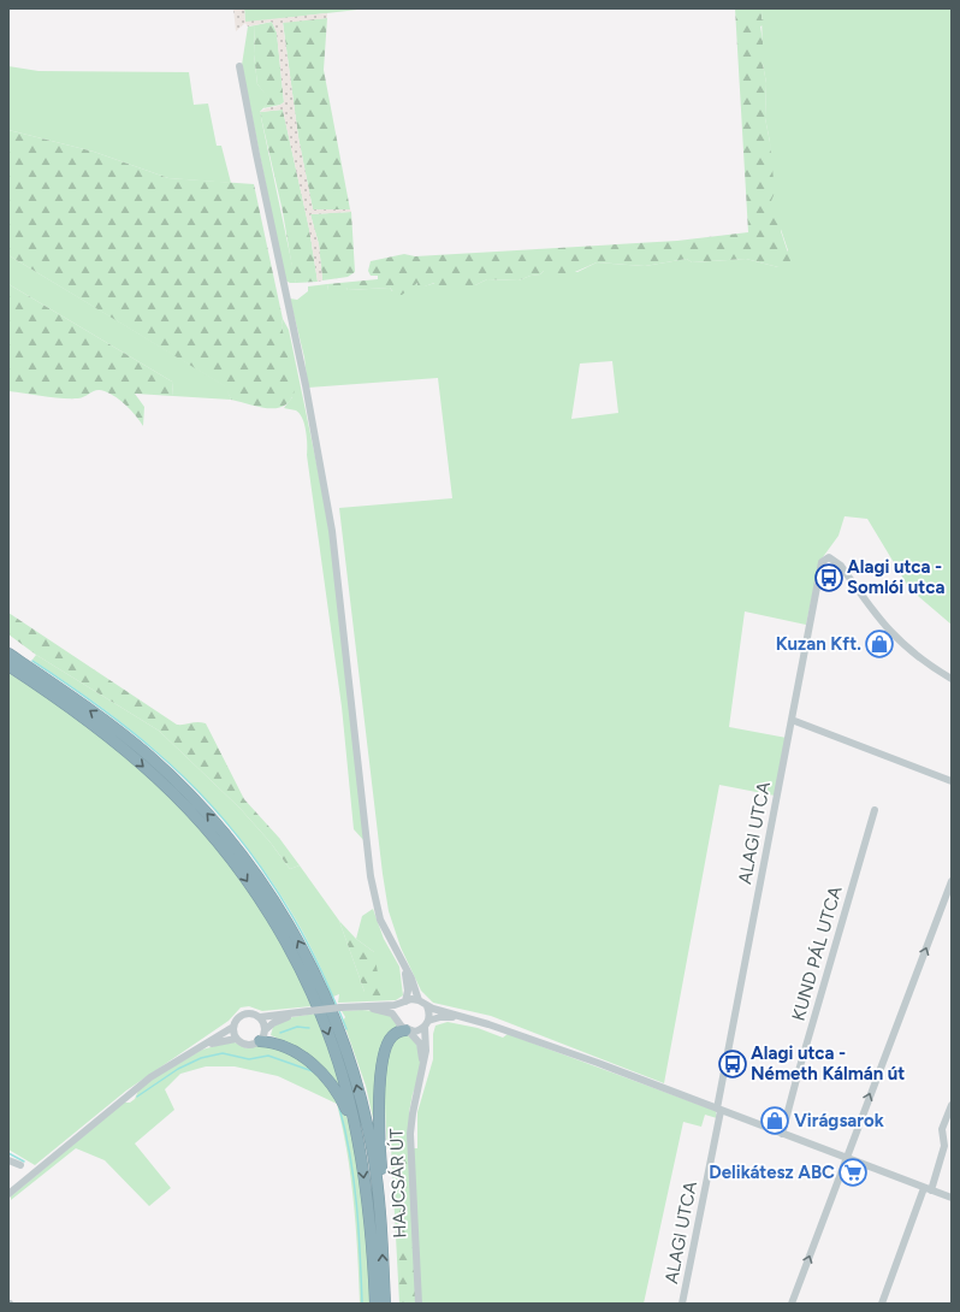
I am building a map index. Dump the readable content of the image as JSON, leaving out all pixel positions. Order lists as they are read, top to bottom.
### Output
{
  "streets": {
    "street": ["ALAGI UTCA", "KUND PÁL UTCA", "HAJCSÁR ÚT"]
  },
  "places": {
    "bus stop": ["Alagi utca - Somlói utca", "Alagi utca - Németh Kálmán út"],
    "shop": ["Kuzan Kft.", "Virágsarok"],
    "supermarket": ["Delikátesz ABC"]
  }
}
